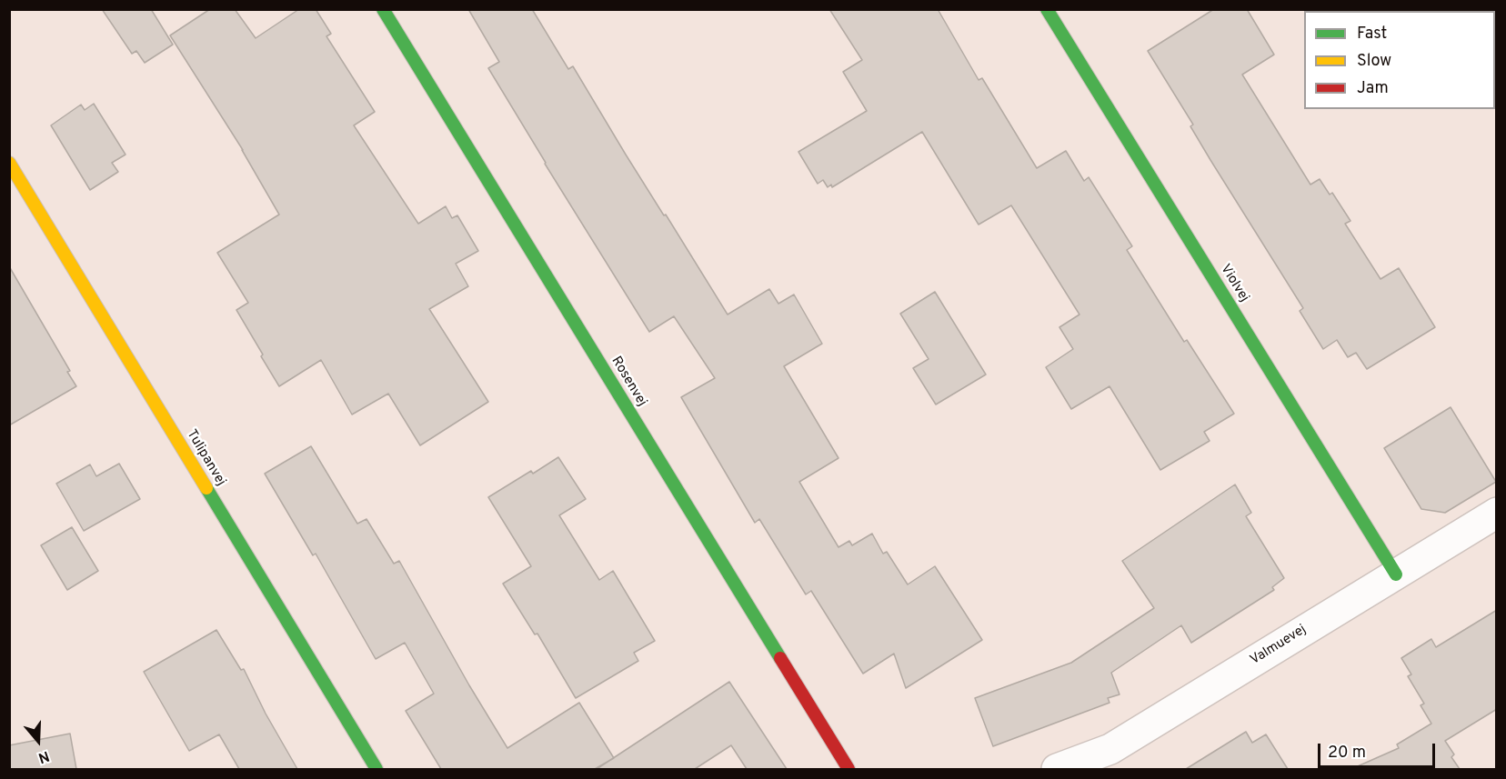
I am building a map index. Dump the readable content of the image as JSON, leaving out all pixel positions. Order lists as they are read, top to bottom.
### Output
{
  "streets": {
    "street": [
      "Violvej",
      "Rosenvej",
      "Tulipanvej",
      "Valmuevej"
    ]
  },
  "crossings": [
    ["Violvej", "Valmuevej"]
  ],
  "legend": ["Fast", "Slow", "Jam"],
  "scale_bar": "20 m",
  "north": "bottom"
}
